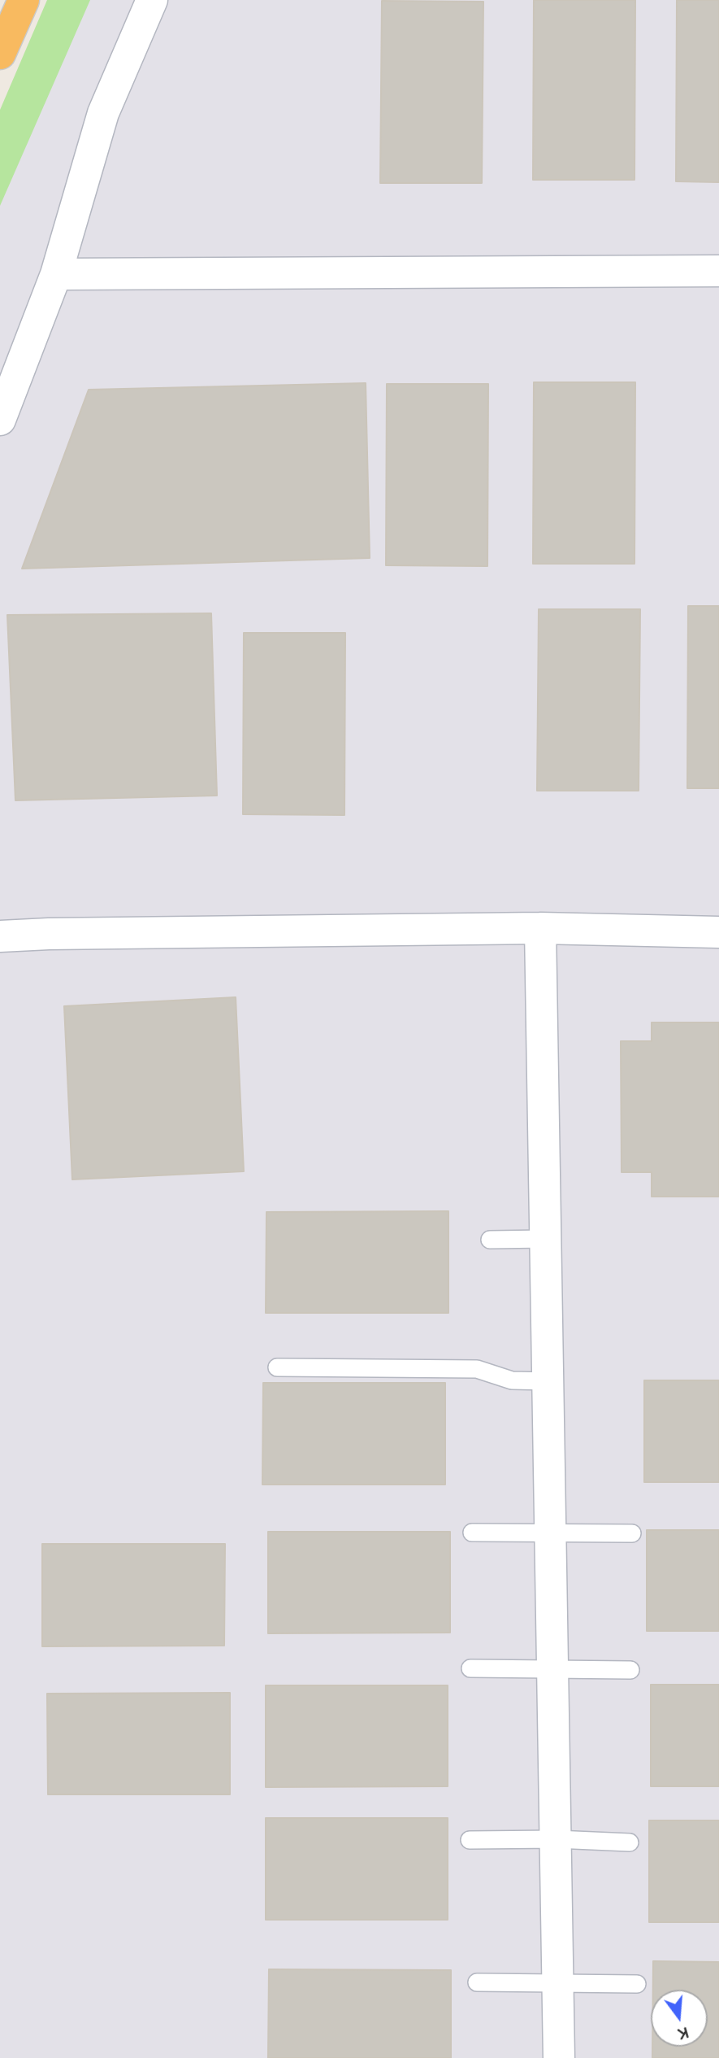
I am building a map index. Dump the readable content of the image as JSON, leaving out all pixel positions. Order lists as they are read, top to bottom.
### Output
{
  "north": "bottom"
}
